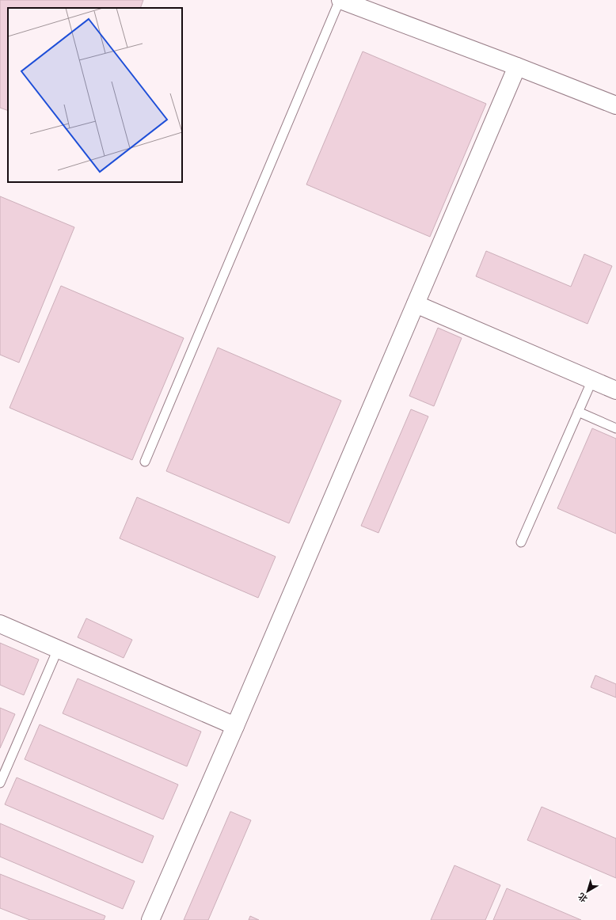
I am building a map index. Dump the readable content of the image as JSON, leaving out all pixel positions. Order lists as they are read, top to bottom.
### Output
{
  "north": "bottom left"
}
